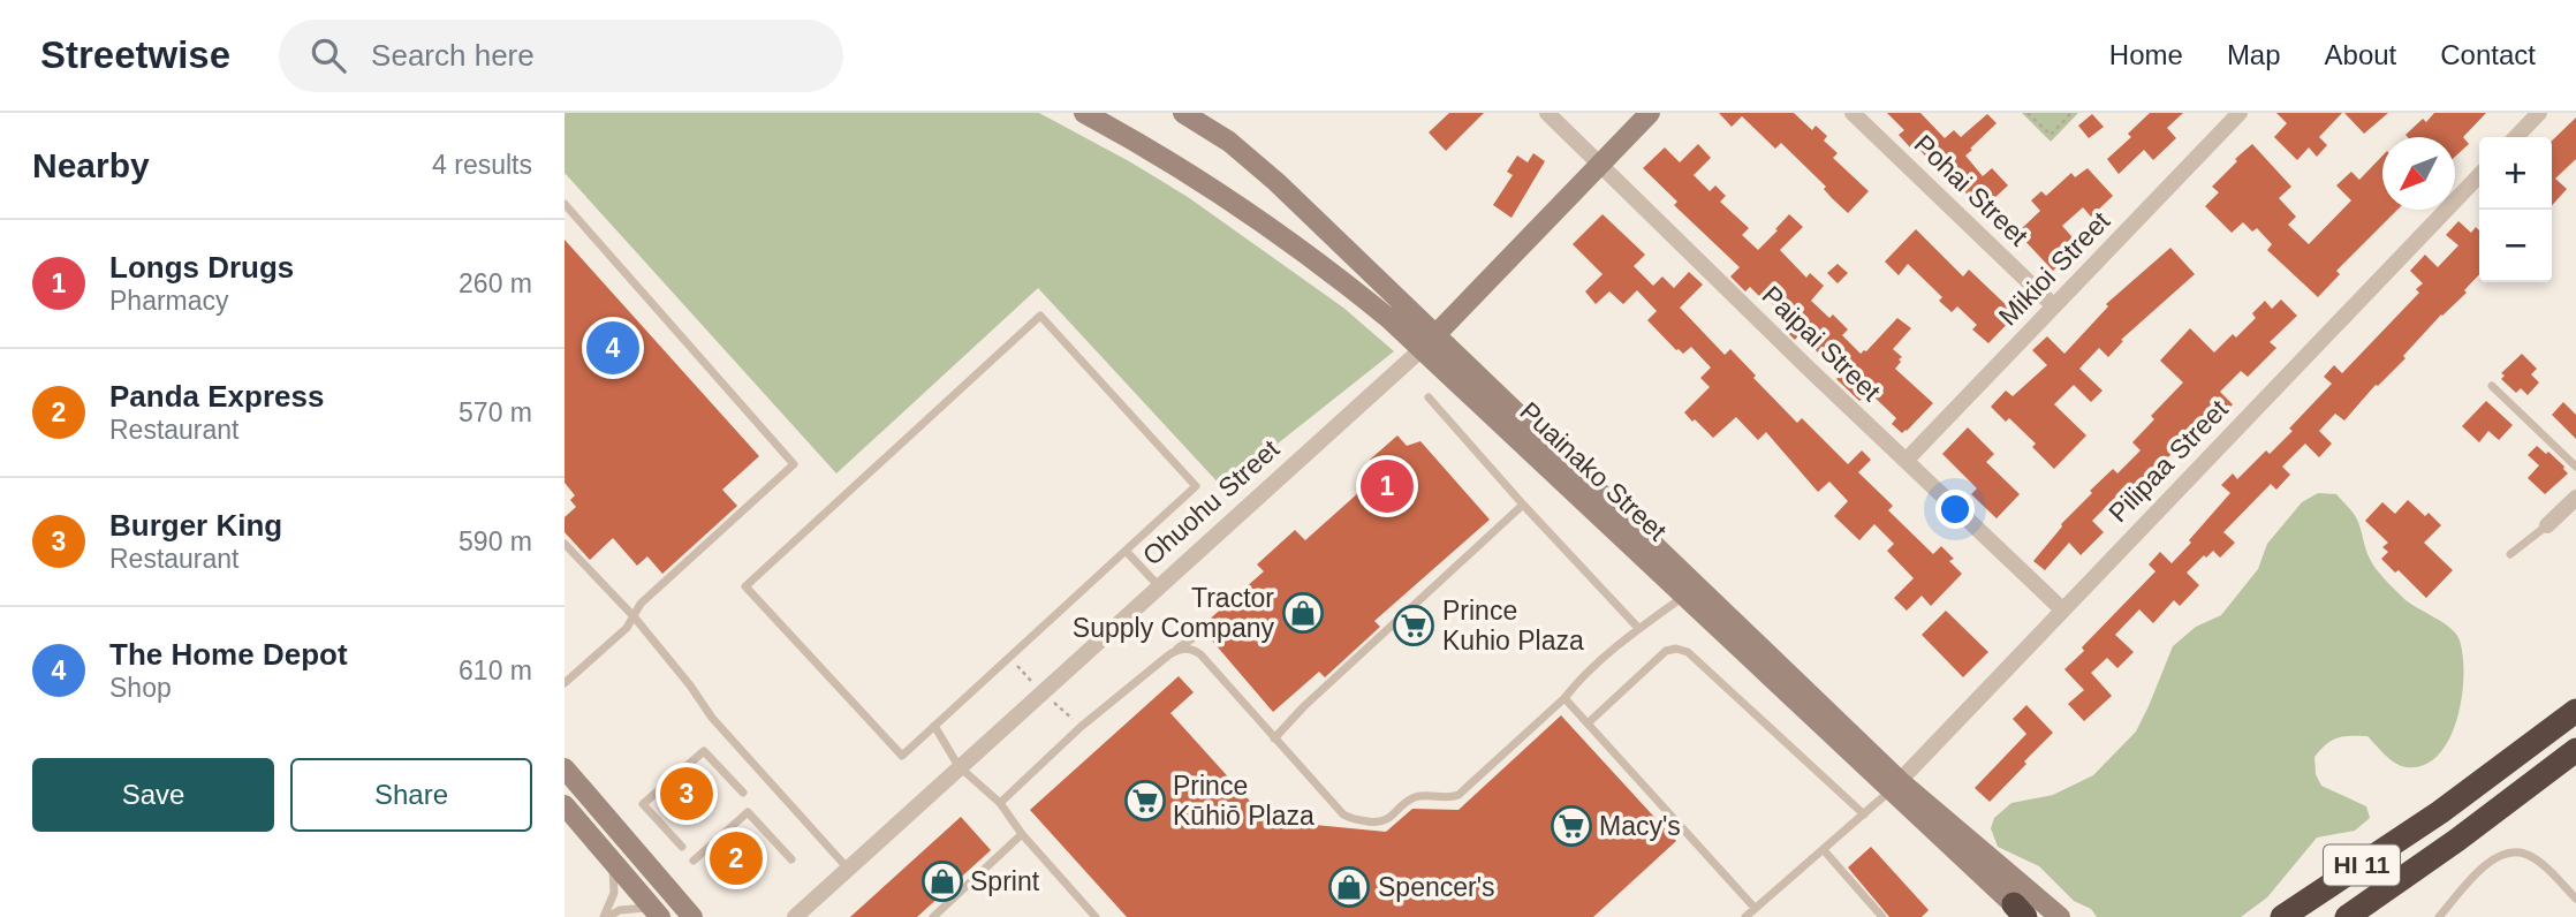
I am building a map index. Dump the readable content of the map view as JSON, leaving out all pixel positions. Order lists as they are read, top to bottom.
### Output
{
  "streets": {
    "highway": ["HI 11"],
    "street": [
      "Pohai Street",
      "Mikioi Street",
      "Paipai Street",
      "Pilipaa Street",
      "Puainako Street",
      "Ohuohu Street"
    ]
  },
  "crossings": [
    ["Pohai Street", "Mikioi Street"],
    ["Mikioi Street", "Paipai Street"],
    ["Paipai Street", "Pilipaa Street"],
    ["Paipai Street", "Ohuohu Street"],
    ["Pilipaa Street", "Puainako Street"],
    ["Puainako Street", "Ohuohu Street"]
  ],
  "places": {
    "shop": ["Tractor Supply Company", "Sprint", "Spencer's"],
    "supermarket": ["Prince Kuhio Plaza", "Prince Kūhiō Plaza", "Macy's"]
  },
  "north": "bottom left",
  "page": {
    "header": "Streetwise",
    "search": "Search here",
    "nav": [
      "Home",
      "Map",
      "About",
      "Contact"
    ],
    "heading": ["Nearby", "4 results"],
    "map_buttons": ["+", "−"],
    "list": [
      {
        "mark": "1",
        "name": "Longs Drugs",
        "note": "Pharmacy",
        "value": "260 m"
      },
      {
        "mark": "2",
        "name": "Panda Express",
        "note": "Restaurant",
        "value": "570 m"
      },
      {
        "mark": "3",
        "name": "Burger King",
        "note": "Restaurant",
        "value": "590 m"
      },
      {
        "mark": "4",
        "name": "The Home Depot",
        "note": "Shop",
        "value": "610 m"
      }
    ],
    "pins": [
      "4",
      "1",
      "3",
      "2"
    ],
    "buttons": ["Save", "Share"]
  }
}
